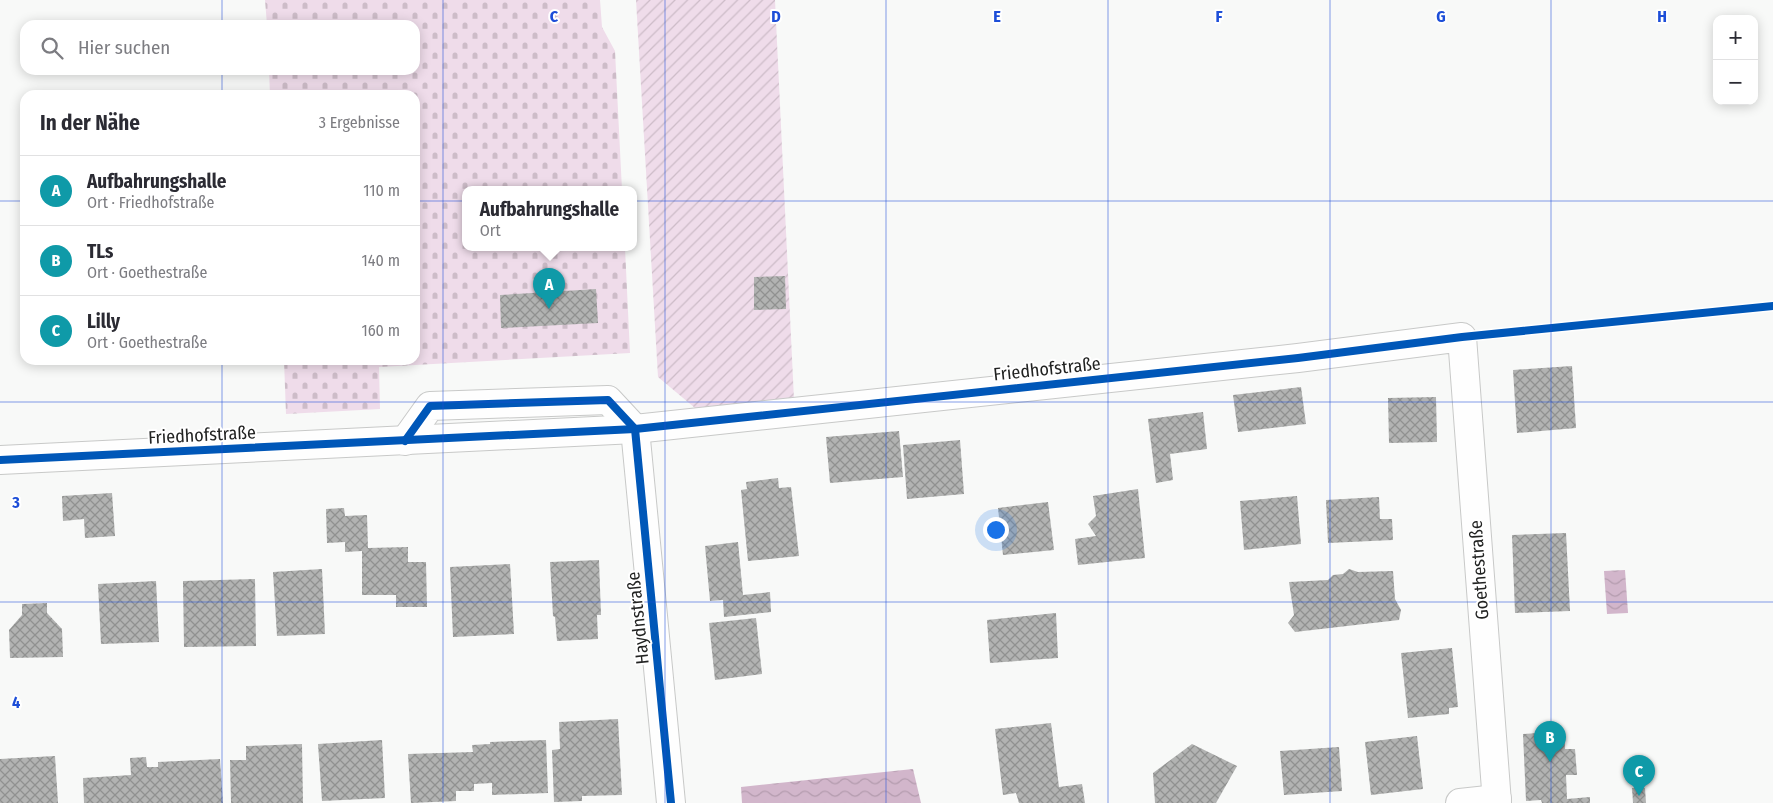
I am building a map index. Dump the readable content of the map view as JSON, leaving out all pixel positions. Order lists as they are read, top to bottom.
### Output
{
  "streets": {
    "street": ["Friedhofstraße", "Goethestraße", "Haydnstraße"]
  },
  "crossings": [
    ["Friedhofstraße", "Goethestraße"],
    ["Friedhofstraße", "Haydnstraße"]
  ],
  "page": {
    "map_buttons": ["+", "−"],
    "search": "Hier suchen",
    "heading": ["In der Nähe", "3 Ergebnisse"],
    "list": [
      {
        "mark": "A",
        "name": "Aufbahrungshalle",
        "note": "Ort · Friedhofstraße",
        "value": "110 m"
      },
      {
        "mark": "B",
        "name": "TLs",
        "note": "Ort · Goethestraße",
        "value": "140 m"
      },
      {
        "mark": "C",
        "name": "Lilly",
        "note": "Ort · Goethestraße",
        "value": "160 m"
      }
    ],
    "popup": ["Aufbahrungshalle", "Ort"],
    "pins": ["A", "B", "C"]
  },
  "grid": {
    "columns": [
      "C",
      "D",
      "E",
      "F",
      "G",
      "H"
    ],
    "rows": ["3", "4"]
  }
}
